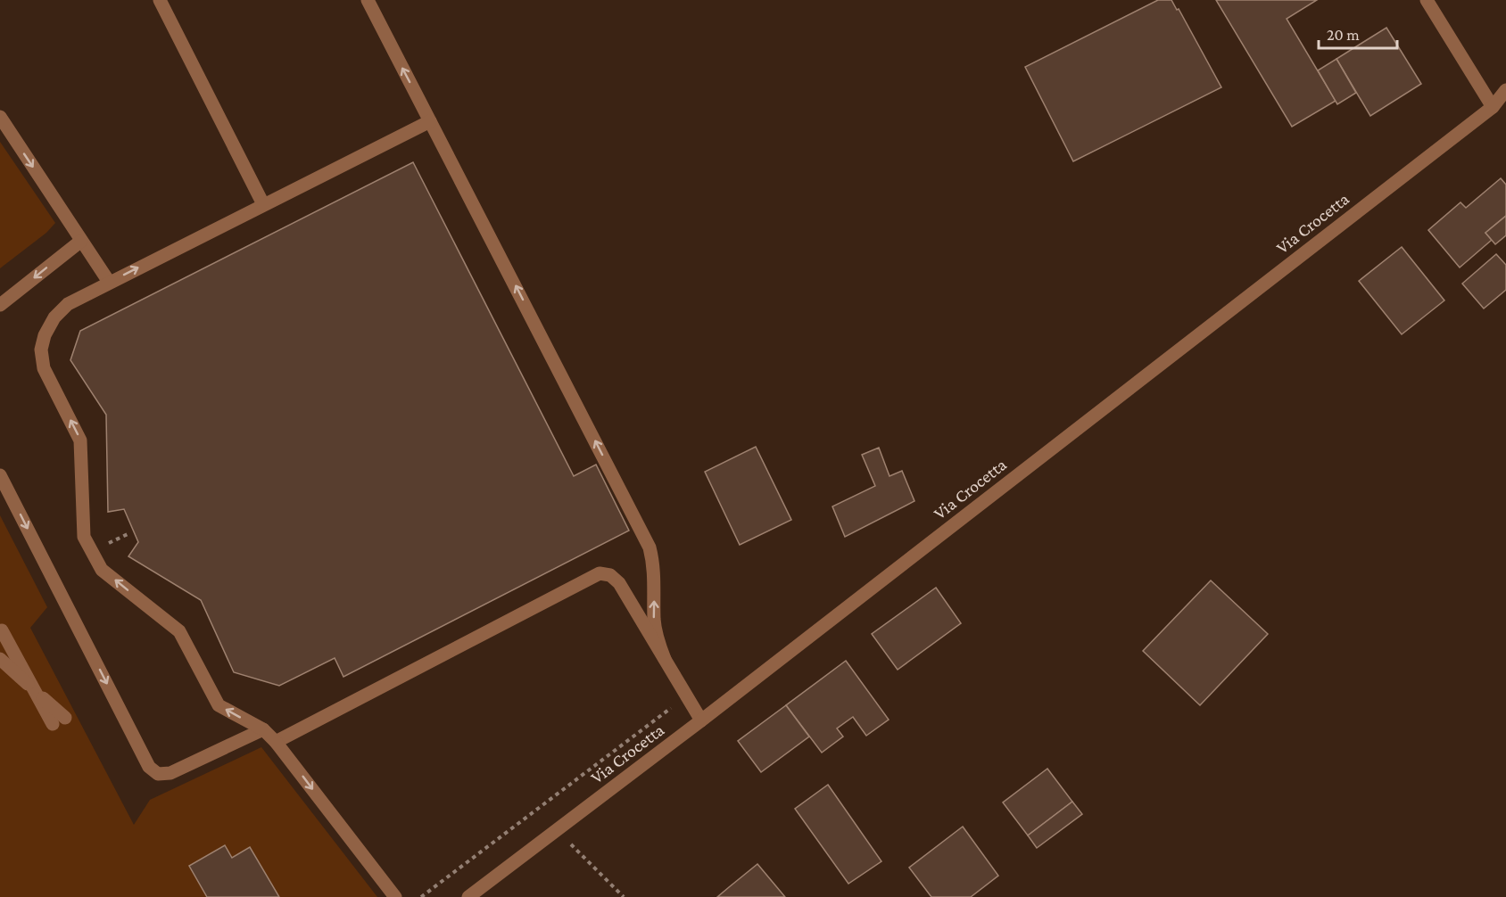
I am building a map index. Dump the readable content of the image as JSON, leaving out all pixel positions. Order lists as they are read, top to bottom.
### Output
{
  "streets": {
    "street": ["Via Crocetta"]
  },
  "scale_bar": "20 m"
}
